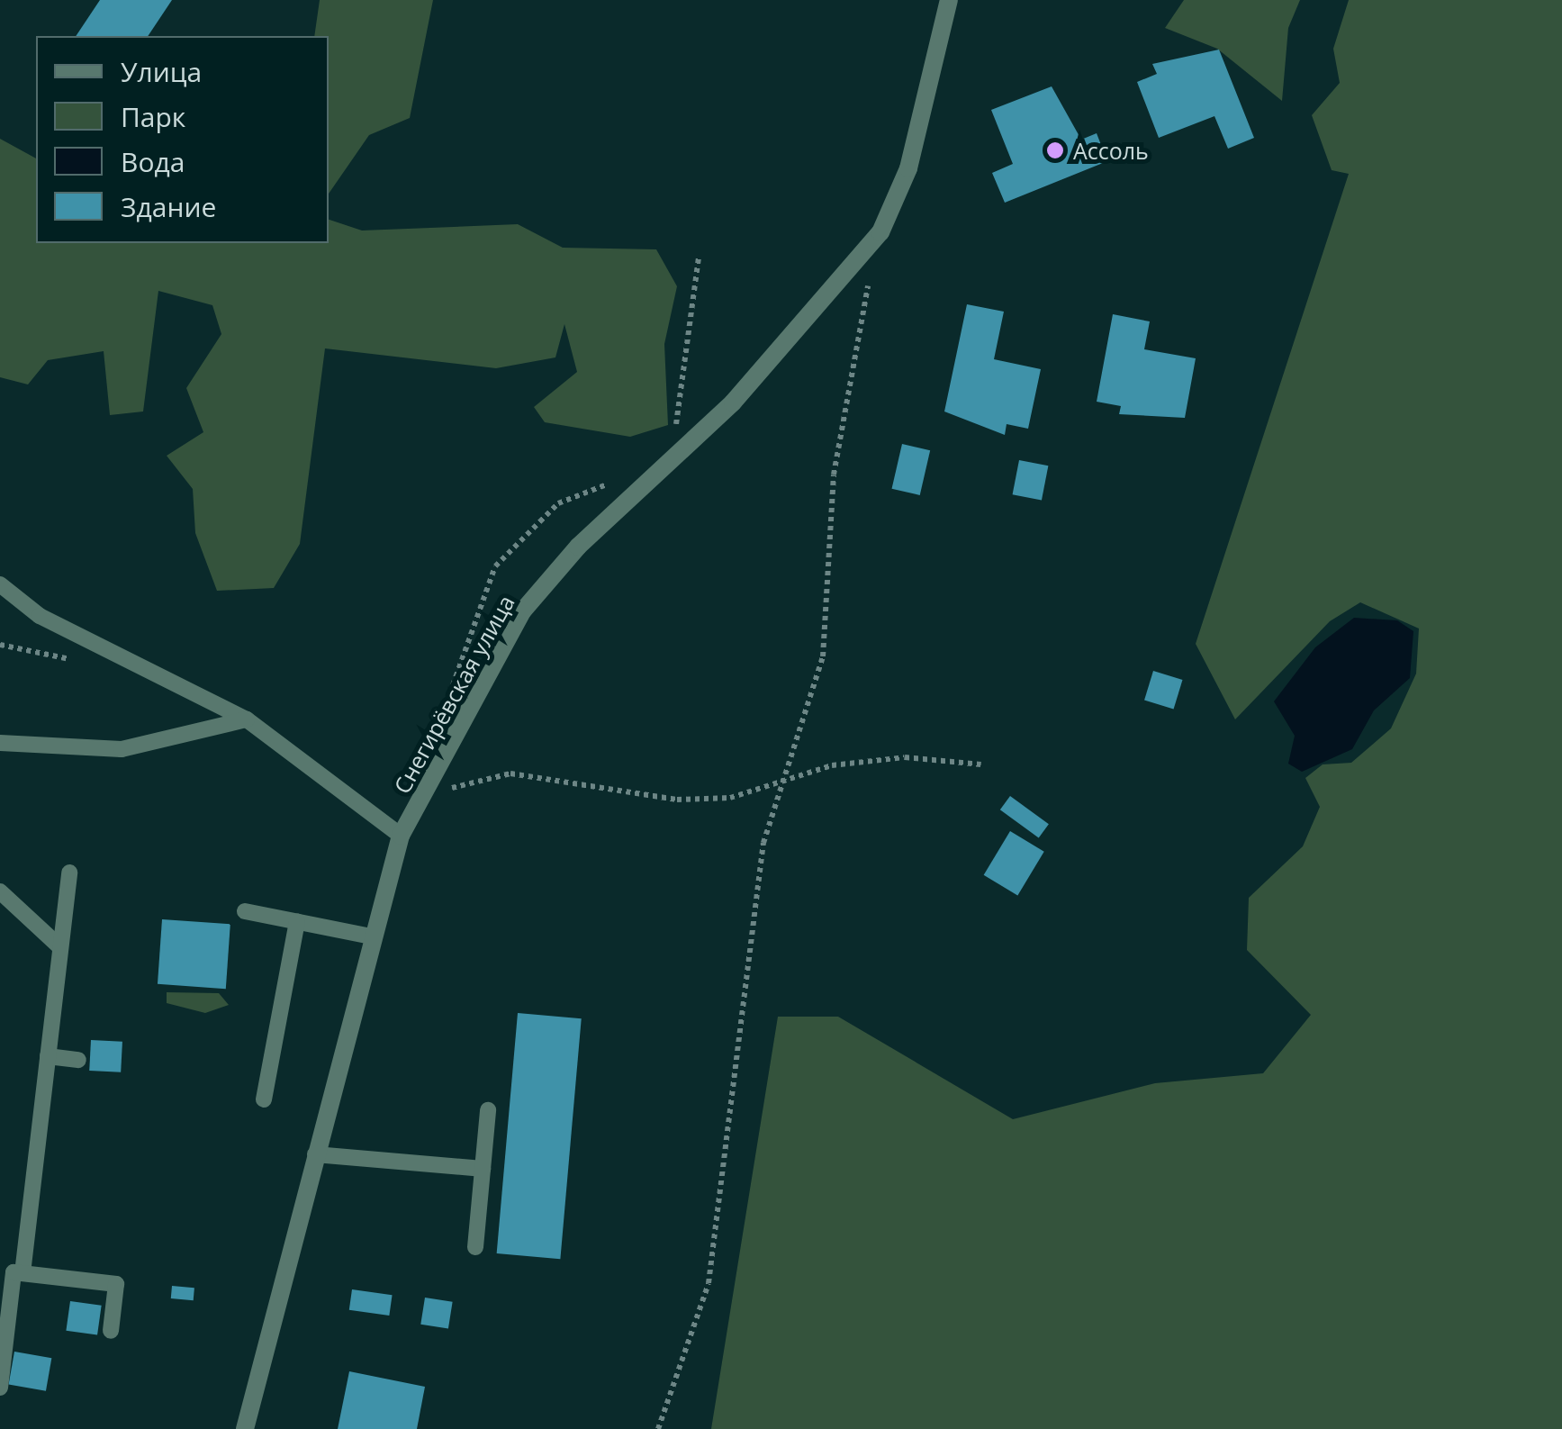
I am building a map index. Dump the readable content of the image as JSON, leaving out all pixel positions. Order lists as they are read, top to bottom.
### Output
{
  "streets": {
    "street": ["Снегирёвская улица"]
  },
  "places": ["Ассоль"],
  "legend": [
    "Улица",
    "Парк",
    "Вода",
    "Здание"
  ]
}
